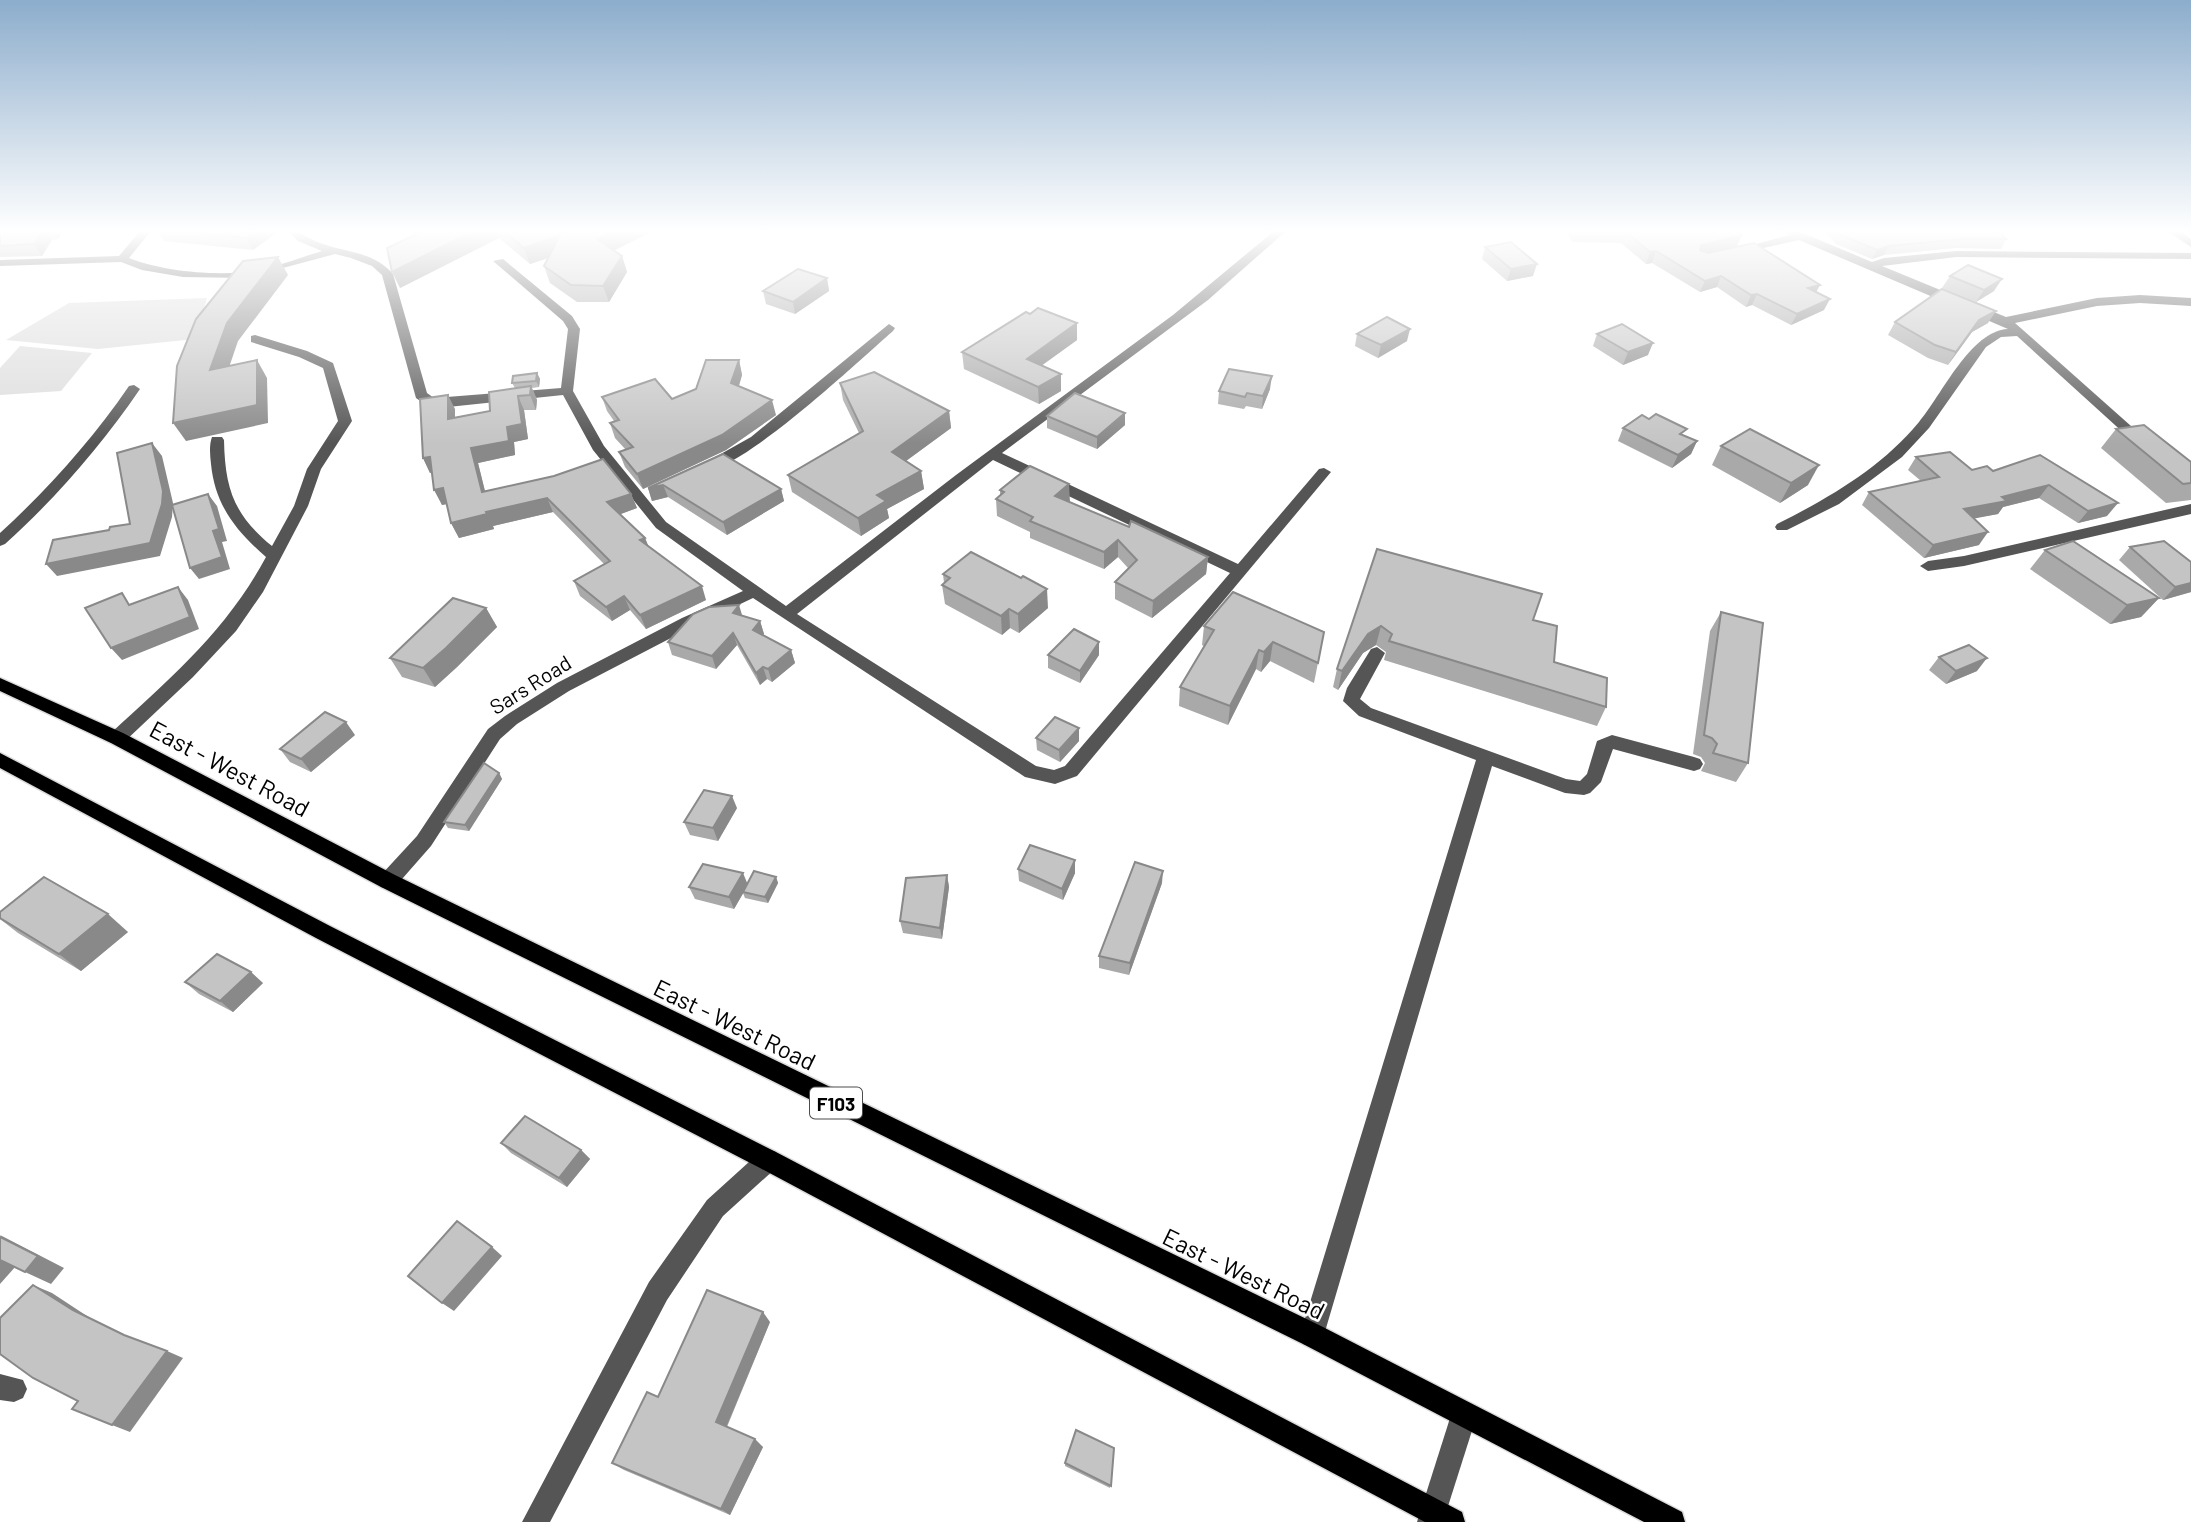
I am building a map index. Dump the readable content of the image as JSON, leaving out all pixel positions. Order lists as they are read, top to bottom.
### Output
{
  "streets": {
    "main road": ["East - West Road", "F103"],
    "street": ["Sars Road"]
  },
  "crossings": [
    ["Sars Road", "East - West Road"]
  ]
}
